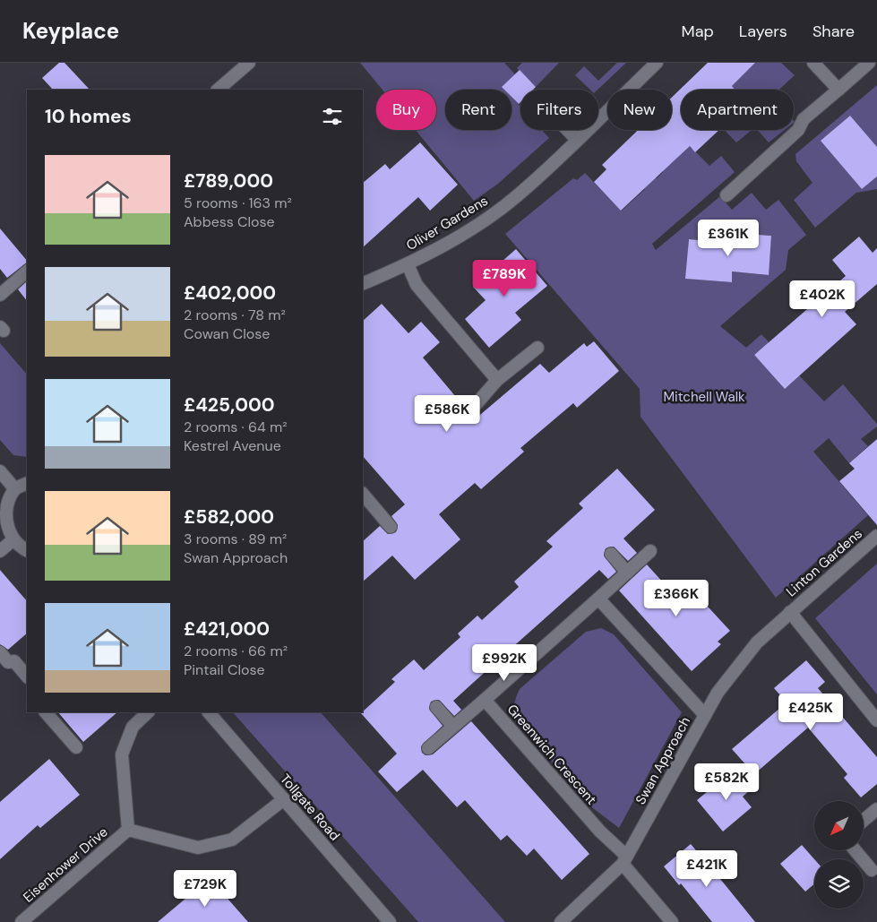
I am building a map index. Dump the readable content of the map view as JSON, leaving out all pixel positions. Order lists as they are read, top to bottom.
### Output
{
  "streets": {
    "street": [
      "Oliver Gardens",
      "Linton Gardens",
      "Greenwich Crescent",
      "Swan Approach",
      "Tollgate Road",
      "Eisenhower Drive"
    ]
  },
  "crossings": [
    ["Linton Gardens", "Swan Approach"],
    ["Greenwich Crescent", "Swan Approach"],
    ["Tollgate Road", "Eisenhower Drive"]
  ],
  "parks": ["Mitchell Walk"],
  "north": "bottom left",
  "page": {
    "header": "Keyplace",
    "nav": ["Map", "Layers", "Share"],
    "chip": [
      "Buy",
      "Rent",
      "Filters",
      "New",
      "Apartment"
    ],
    "heading": "10 homes",
    "list": [
      {
        "name": "£789,000",
        "note": "5 rooms · 163 m² · Abbess Close"
      },
      {
        "name": "£402,000",
        "note": "2 rooms · 78 m² · Cowan Close"
      },
      {
        "name": "£425,000",
        "note": "2 rooms · 64 m² · Kestrel Avenue"
      },
      {
        "name": "£582,000",
        "note": "3 rooms · 89 m² · Swan Approach"
      },
      {
        "name": "£421,000",
        "note": "2 rooms · 66 m² · Pintail Close"
      }
    ],
    "price": [
      "£361K",
      "£789K",
      "£402K",
      "£586K",
      "£366K",
      "£992K",
      "£425K",
      "£582K",
      "£421K",
      "£729K"
    ]
  }
}
